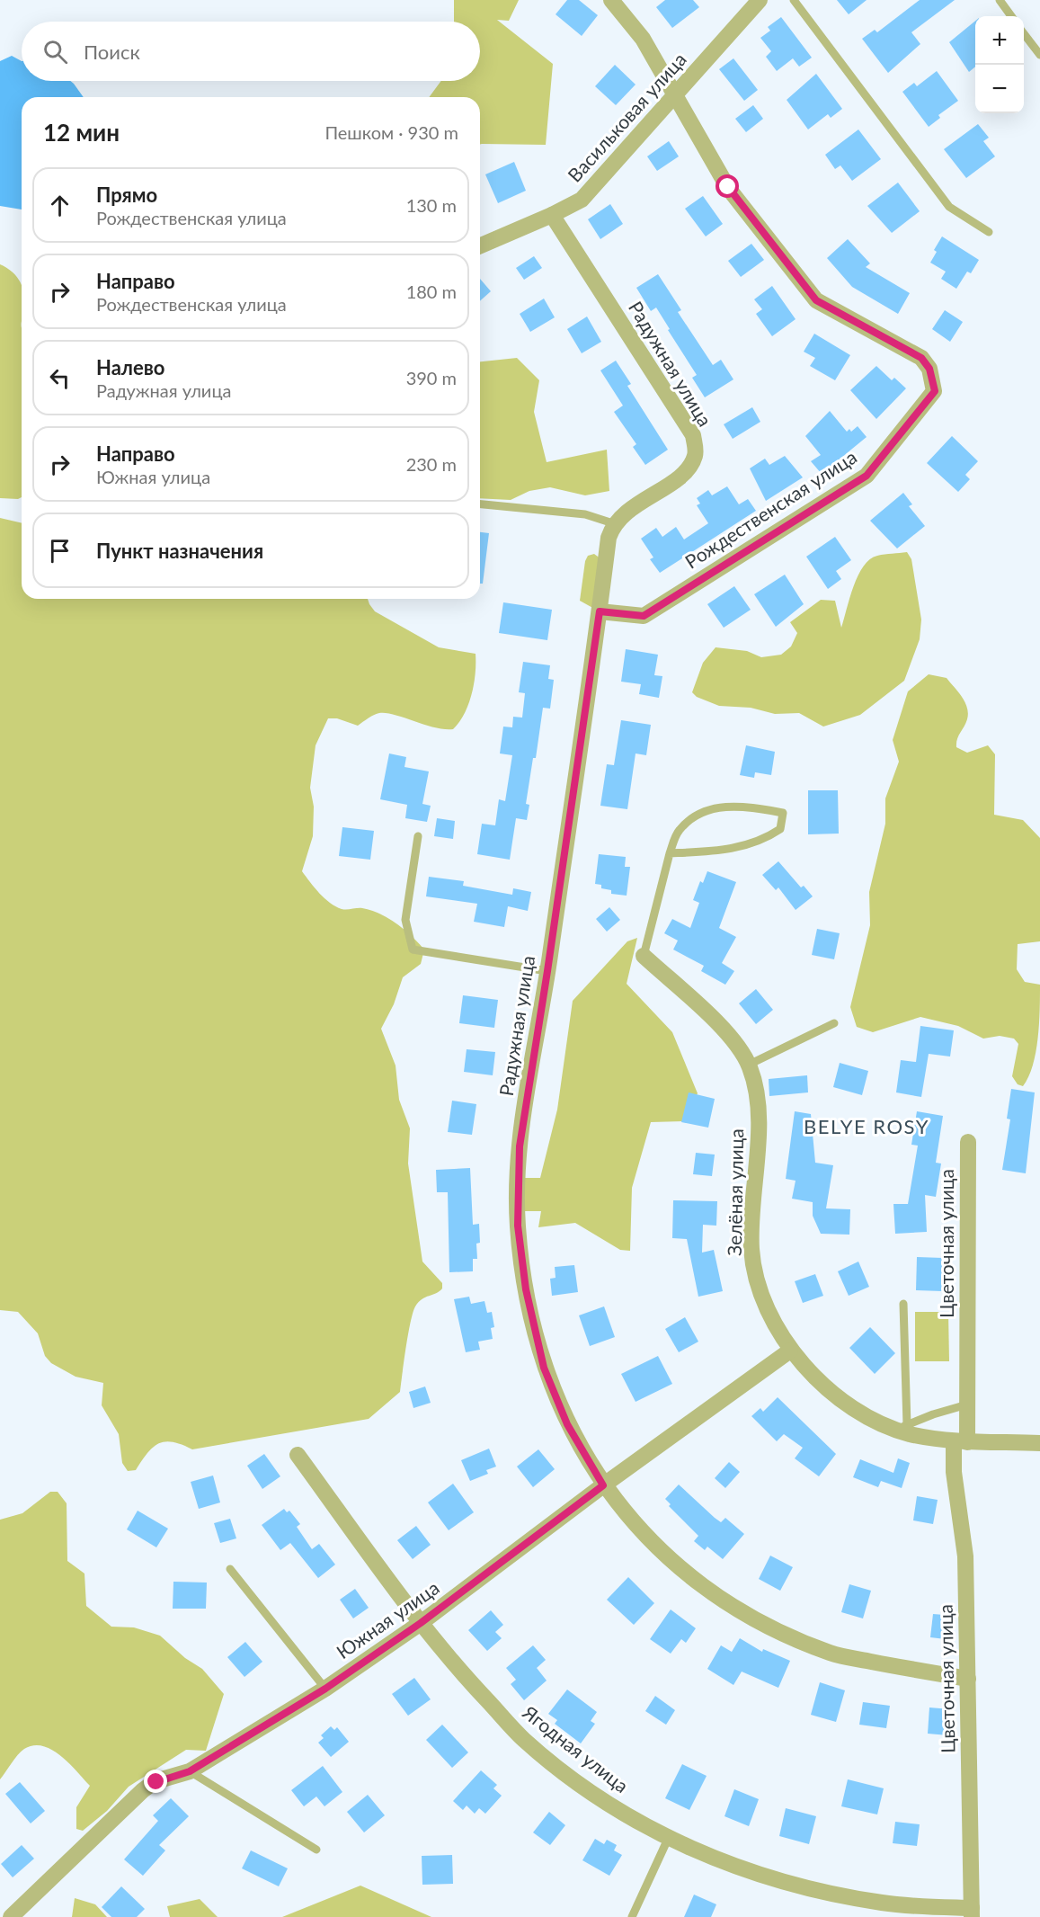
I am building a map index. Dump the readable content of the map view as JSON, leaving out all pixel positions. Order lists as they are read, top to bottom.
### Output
{
  "streets": {
    "street": [
      "Васильковая улица",
      "Радужная улица",
      "Рождественская улица",
      "Зелёная улица",
      "Цветочная улица",
      "Южная улица",
      "Ягодная улица"
    ]
  },
  "crossings": [
    ["Васильковая улица", "Радужная улица"],
    ["Васильковая улица", "Рождественская улица"],
    ["Радужная улица", "Рождественская улица"],
    ["Радужная улица", "Цветочная улица"],
    ["Радужная улица", "Южная улица"],
    ["Зелёная улица", "Цветочная улица"],
    ["Зелёная улица", "Южная улица"],
    ["Цветочная улица", "Ягодная улица"],
    ["Южная улица", "Ягодная улица"]
  ],
  "districts": ["BELYE ROSY"],
  "page": {
    "map_buttons": ["+", "−"],
    "search": "Поиск",
    "heading": ["12 мин", "Пешком · 930 m"],
    "list": [
      ["Прямо", "Рождественская улица", "130 m"],
      ["Направо", "Рождественская улица", "180 m"],
      ["Налево", "Радужная улица", "390 m"],
      ["Направо", "Южная улица", "230 m"],
      "Пункт назначения"
    ]
  }
}
